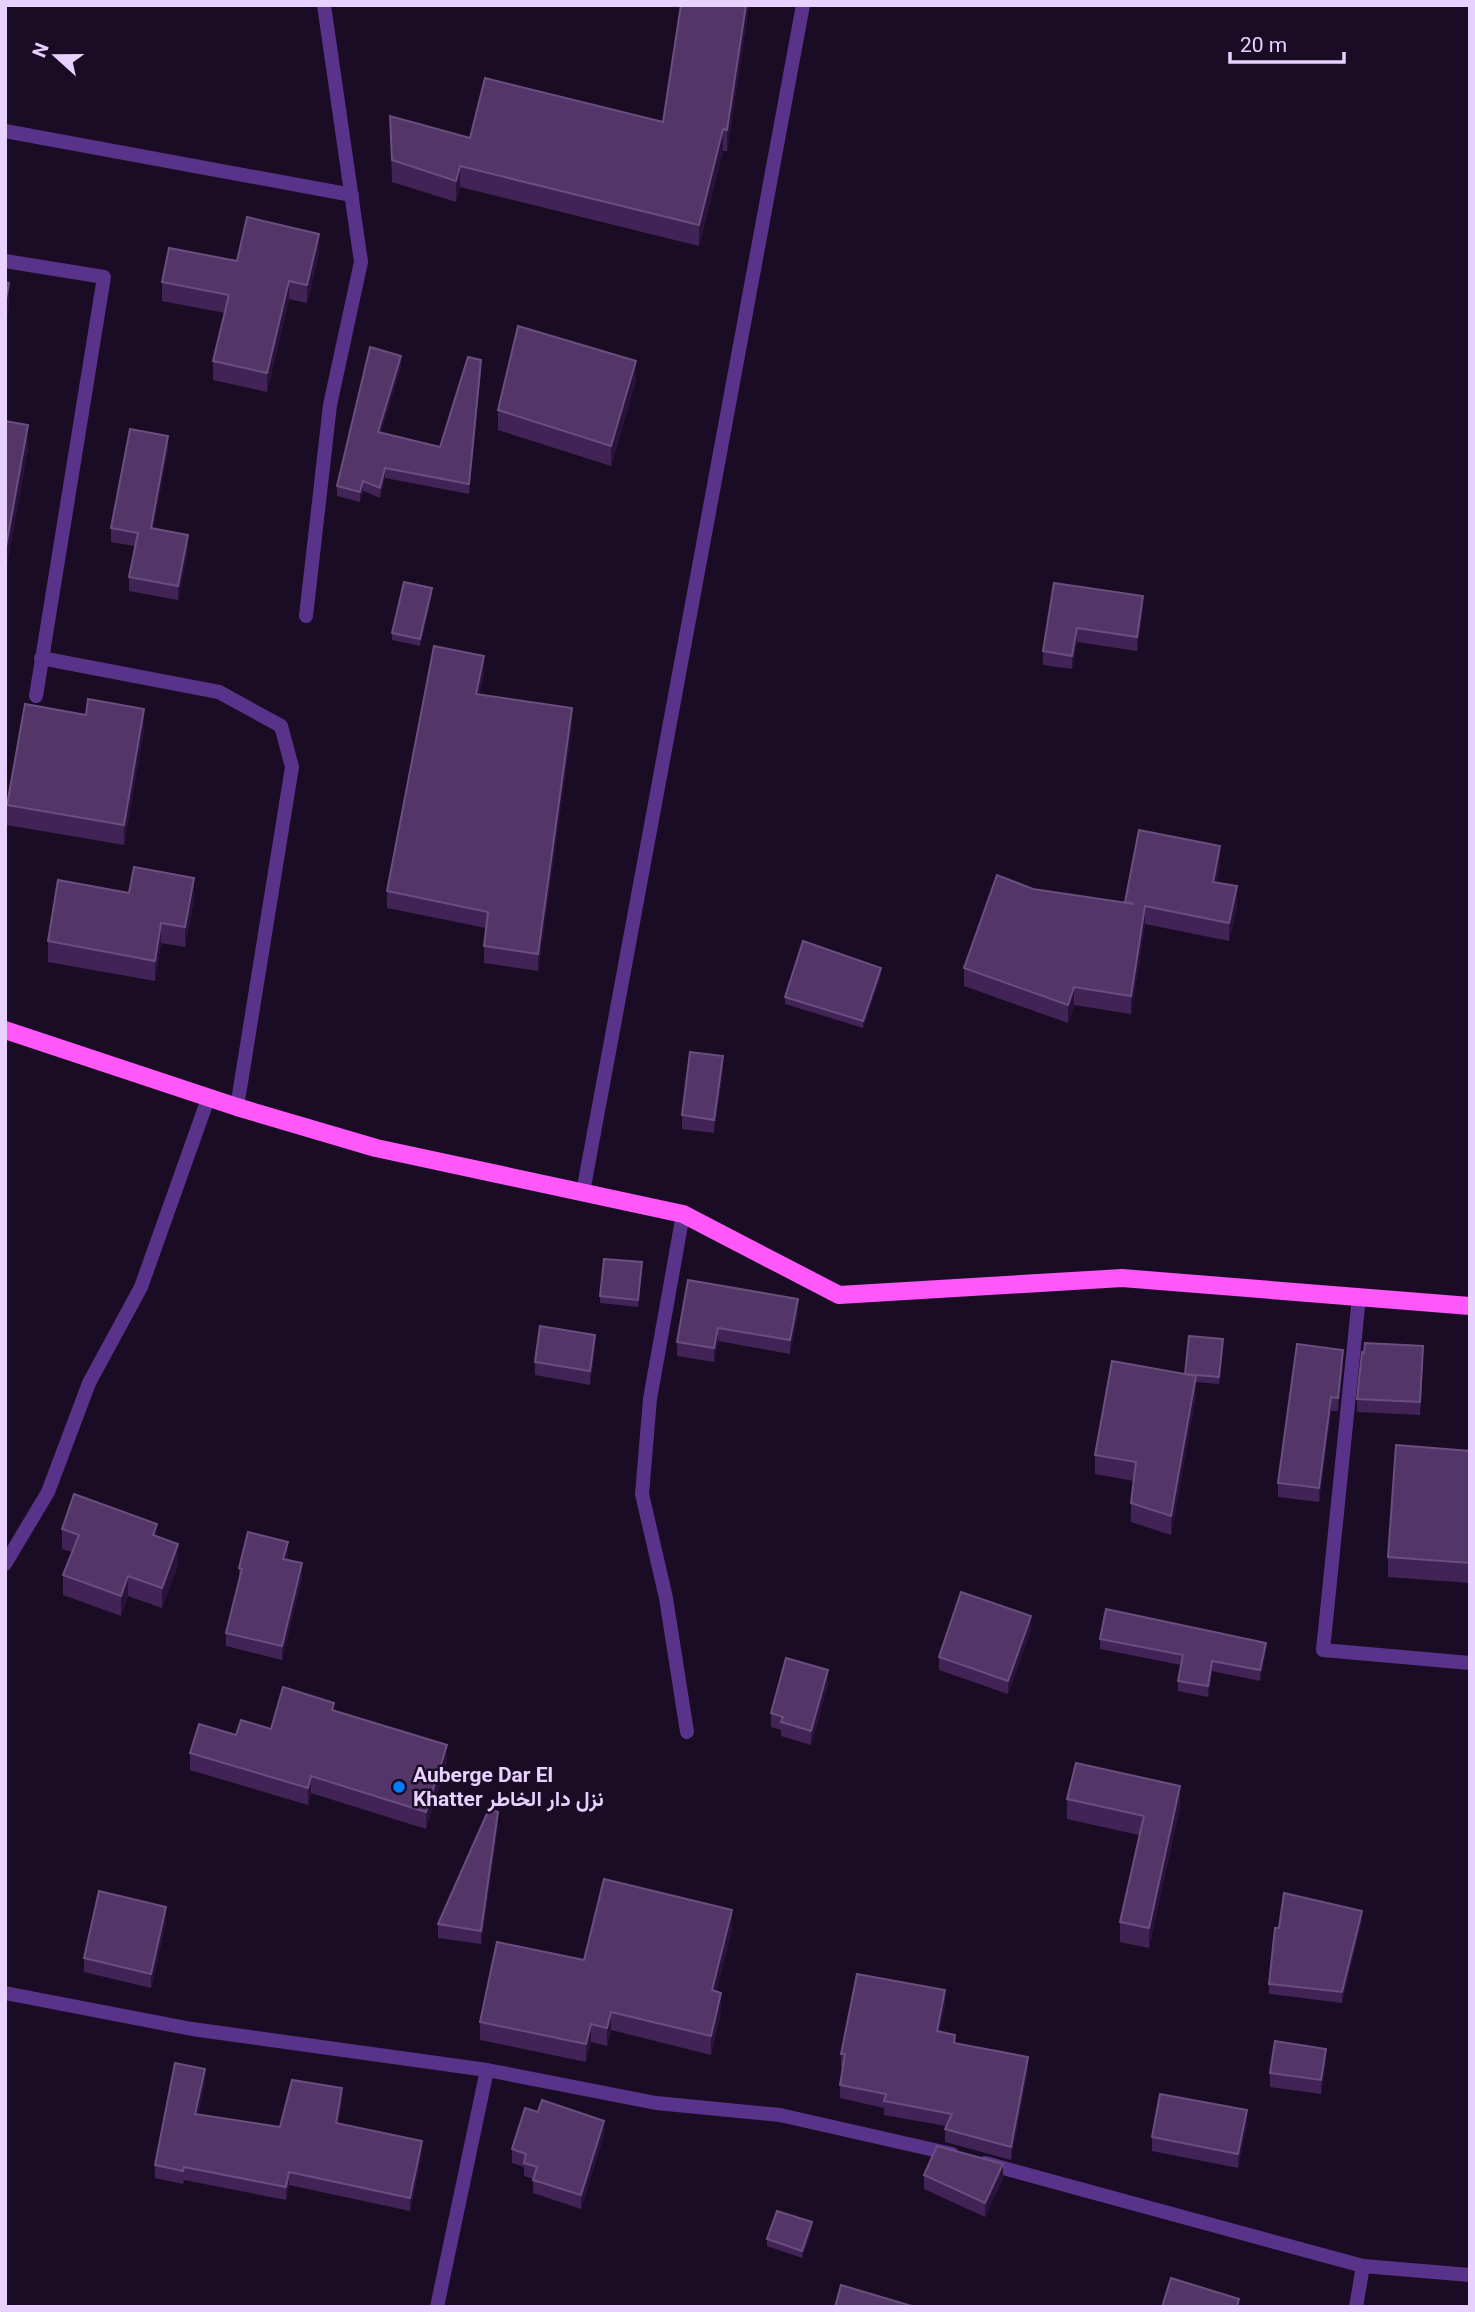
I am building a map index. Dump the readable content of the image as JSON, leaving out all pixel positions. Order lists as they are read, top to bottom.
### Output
{
  "places": ["Auberge Dar El Khatter نزل دار الخاطر"],
  "scale_bar": "20 m",
  "north": "left"
}
